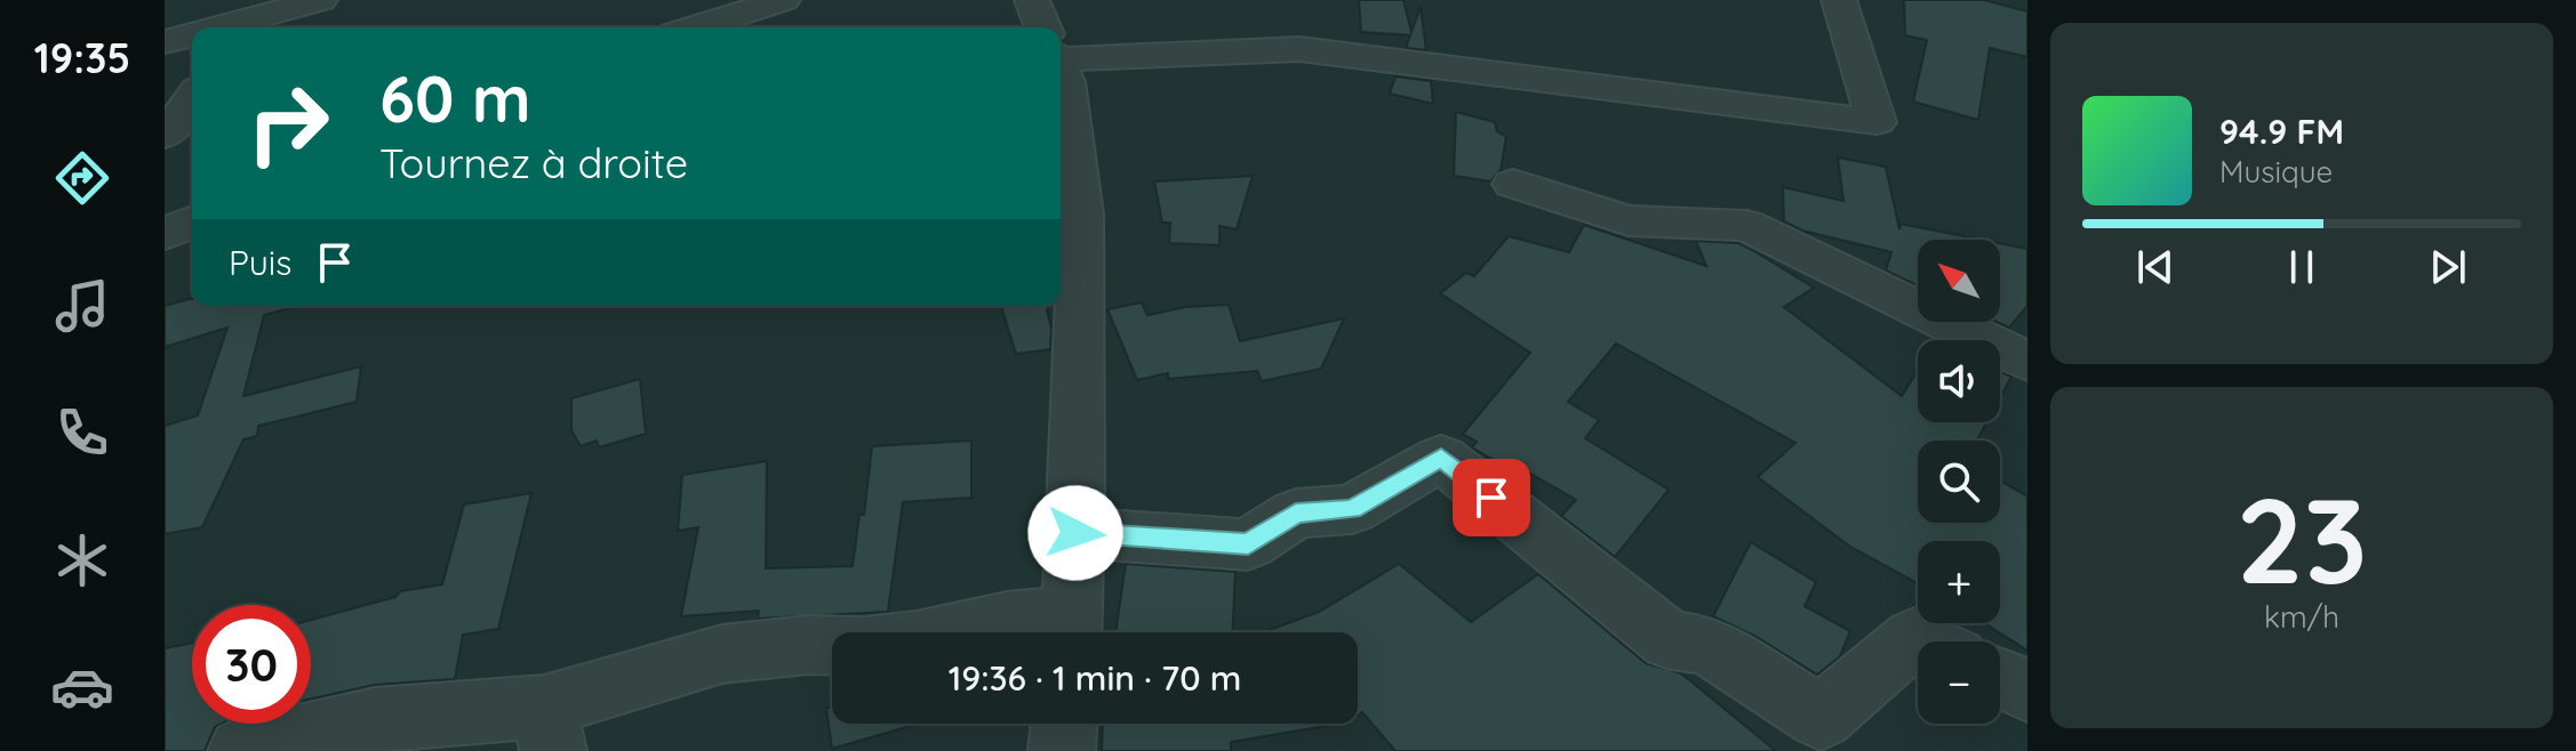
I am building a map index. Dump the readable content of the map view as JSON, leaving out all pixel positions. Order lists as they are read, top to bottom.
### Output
{
  "north": "top left",
  "page": {
    "tabs": "19:35",
    "turn": ["60 m", "Tournez à droite"],
    "song": ["94.9 FM", "Musique"],
    "then": "Puis",
    "map_buttons": ["+", "−"],
    "tile": ["23", "km/h"],
    "limit": "30",
    "trip": "19:36 · 1 min · 70 m"
  }
}
